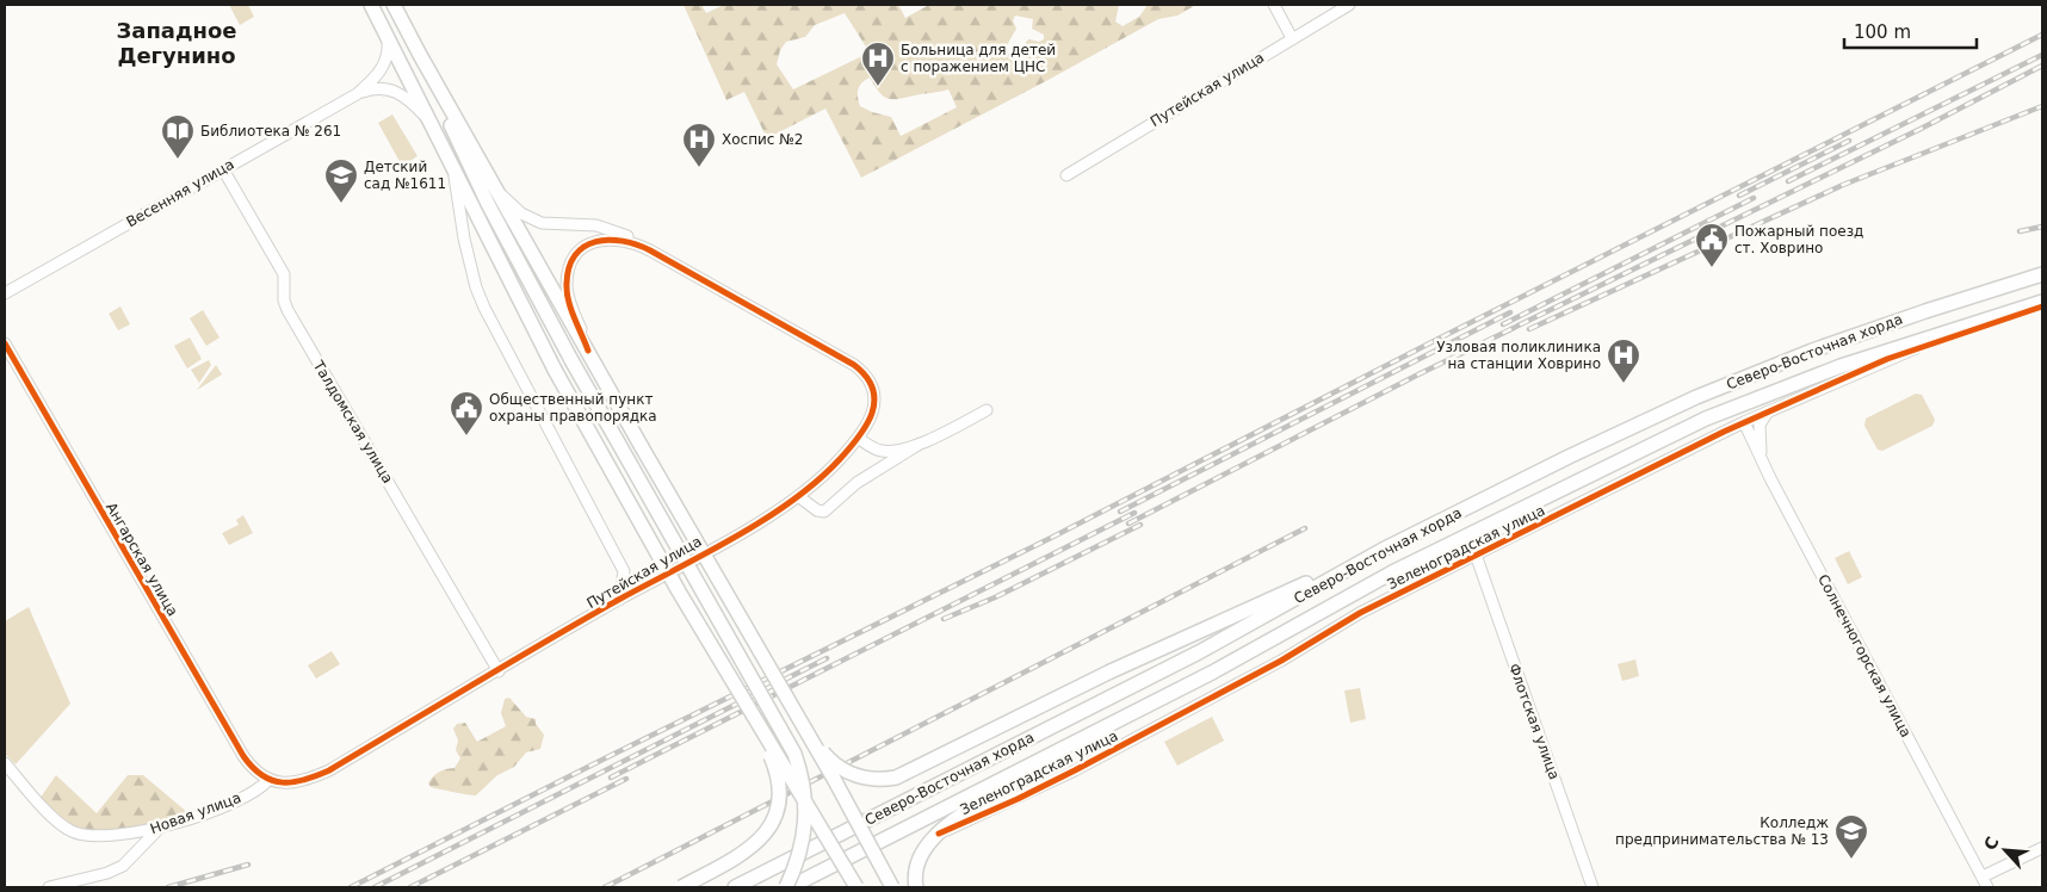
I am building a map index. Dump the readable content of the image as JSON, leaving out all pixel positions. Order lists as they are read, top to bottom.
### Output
{
  "streets": {
    "main road": ["Северо-Восточная хорда"],
    "street": [
      "Путейская улица",
      "Весенняя улица",
      "Талдомская улица",
      "Зеленоградская улица",
      "Ангарская улица",
      "Солнечногорская улица",
      "Флотская улица",
      "Новая улица"
    ]
  },
  "crossings": [
    ["Путейская улица", "Талдомская улица"],
    ["Путейская улица", "Ангарская улица"],
    ["Путейская улица", "Новая улица"],
    ["Весенняя улица", "Талдомская улица"],
    ["Зеленоградская улица", "Солнечногорская улица"],
    ["Зеленоградская улица", "Флотская улица"],
    ["Ангарская улица", "Новая улица"]
  ],
  "districts": ["Западное Дегунино"],
  "places": {
    "hospital": ["Больница для детей с поражением ЦНС", "Хоспис №2", "Узловая поликлиника на станции Ховрино"],
    "library": ["Библиотека № 261"],
    "school or university": ["Детский сад №1611", "Колледж предпринимательства № 13"],
    "public building": ["Пожарный поезд ст. Ховрино", "Общественный пункт охраны правопорядка"]
  },
  "scale_bar": "100 m",
  "north": "top left"
}
